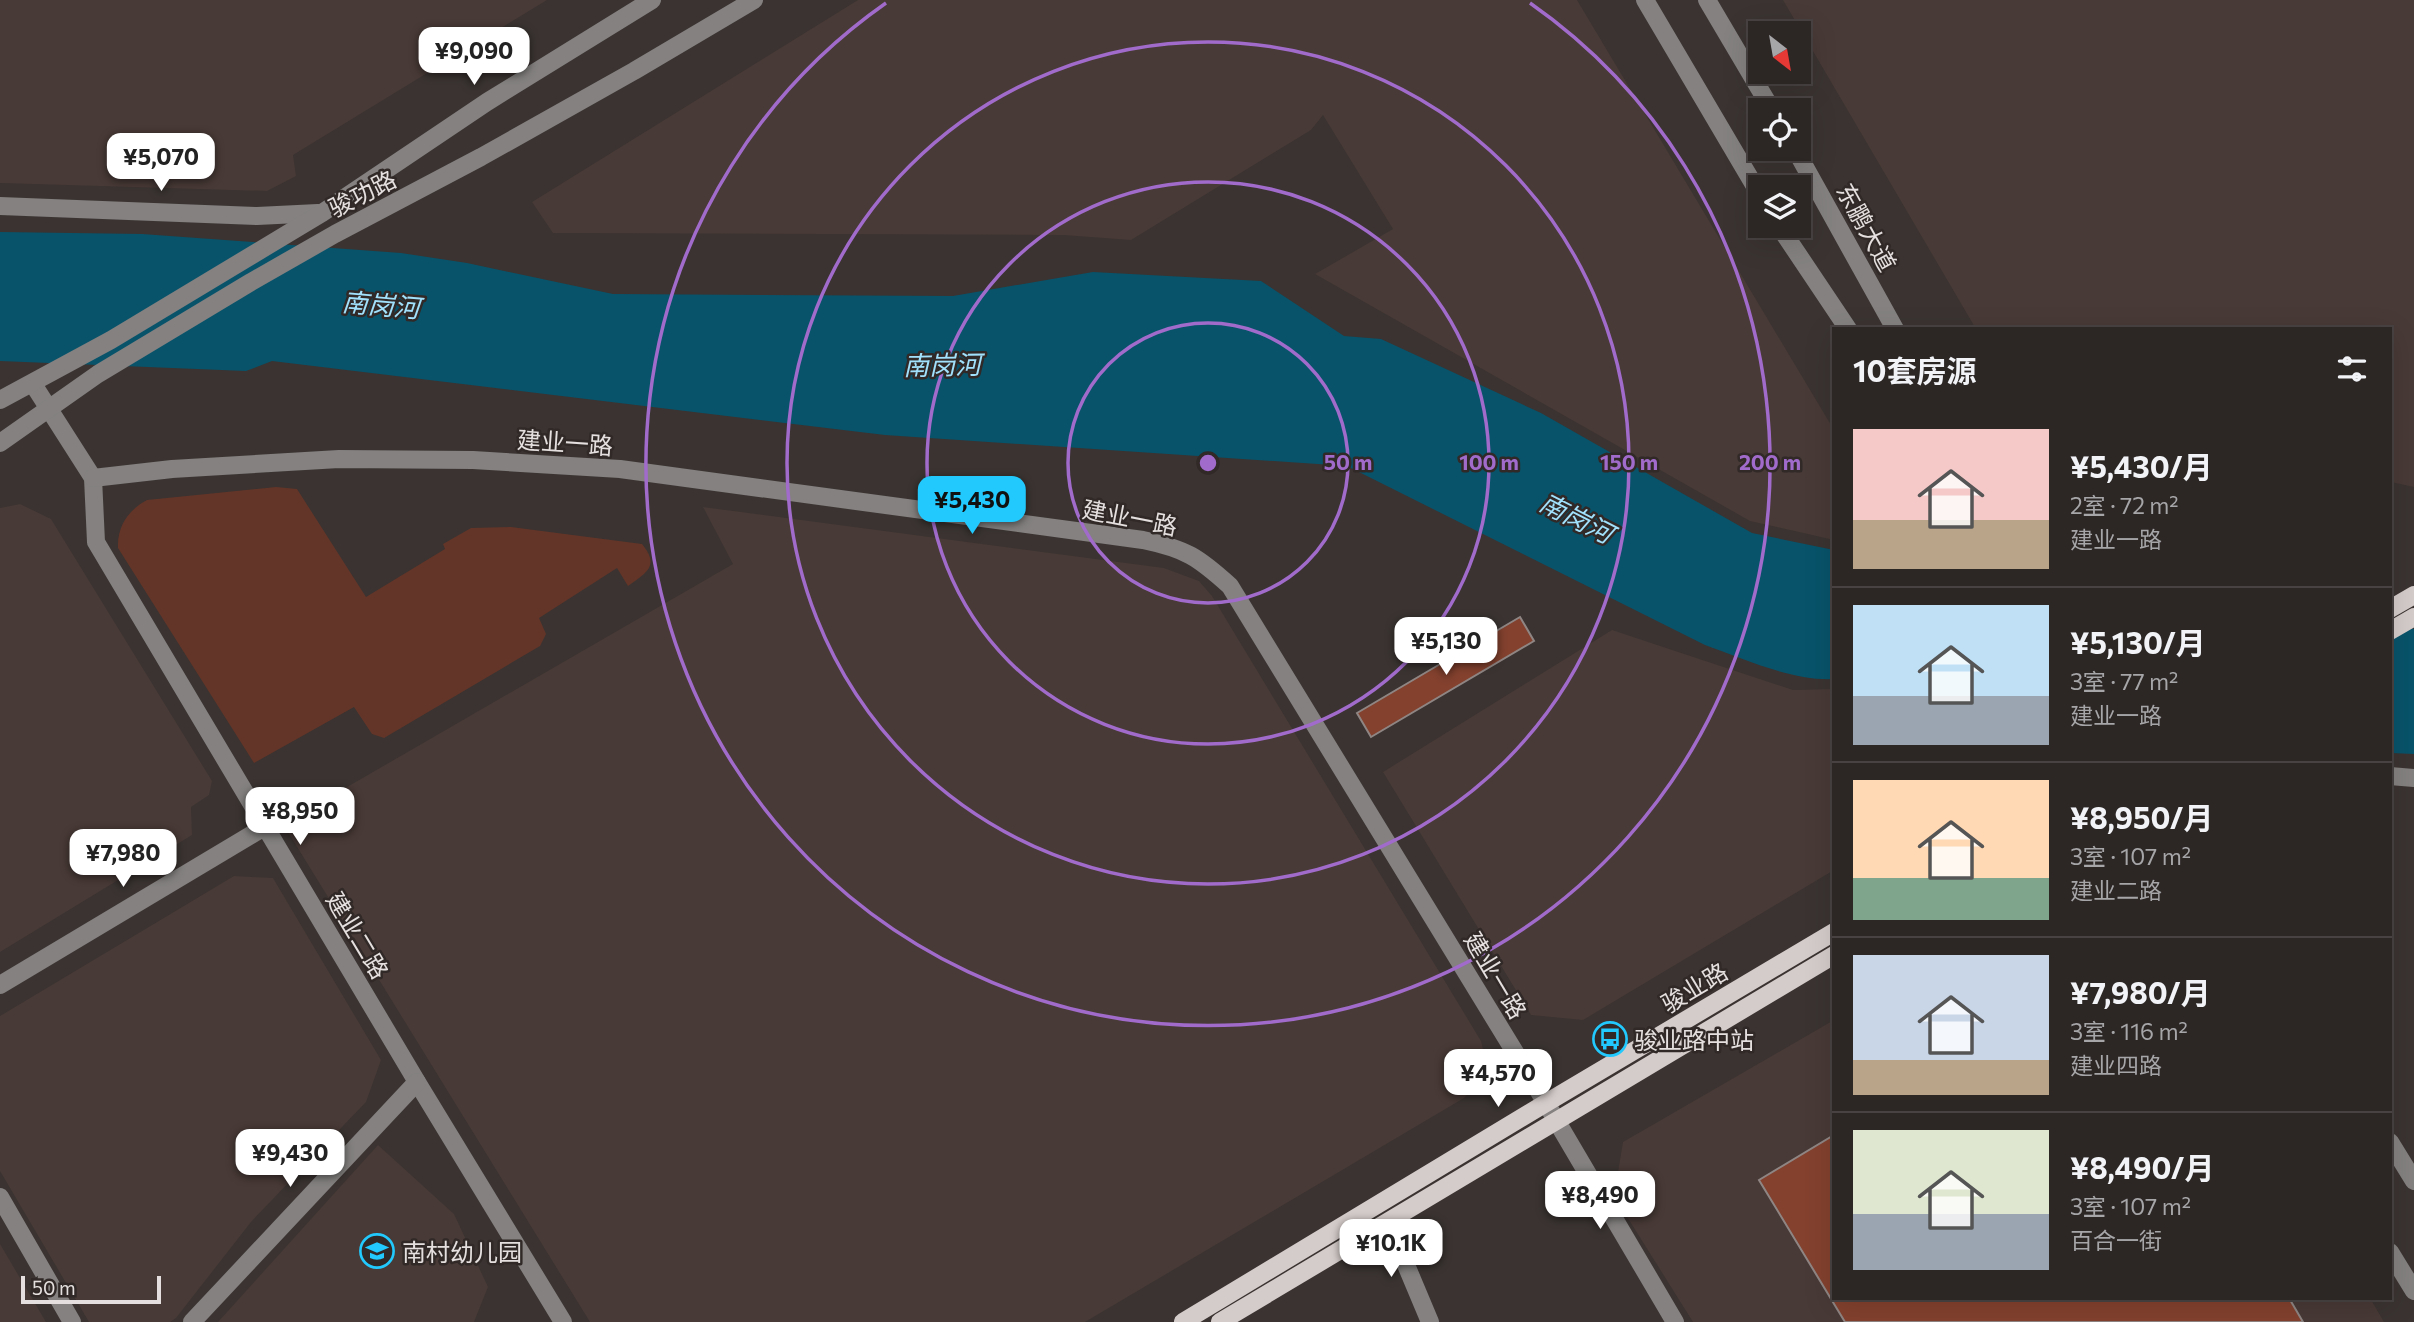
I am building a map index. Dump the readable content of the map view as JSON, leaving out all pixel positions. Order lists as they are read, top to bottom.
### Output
{
  "streets": {
    "main road": ["骏业路"],
    "street": [
      "骏功路",
      "东鹏大道",
      "建业一路",
      "建业二路"
    ]
  },
  "crossings": [
    ["骏功路", "建业二路"],
    ["建业一路", "建业二路"],
    ["建业一路", "骏业路"]
  ],
  "water": ["南岗河"],
  "places": {
    "bus stop": ["骏业路中站"],
    "school or university": ["南村幼儿园"]
  },
  "scale_bar": "50 m",
  "north": "bottom right",
  "page": {
    "price": [
      "¥9,090",
      "¥5,070",
      "¥5,430",
      "¥5,130",
      "¥8,950",
      "¥7,980",
      "¥4,570",
      "¥9,430",
      "¥8,490",
      "¥10.1K"
    ],
    "heading": "10套房源",
    "list": [
      {
        "name": "¥5,430/月",
        "note": "2室 · 72 m² · 建业一路"
      },
      {
        "name": "¥5,130/月",
        "note": "3室 · 77 m² · 建业一路"
      },
      {
        "name": "¥8,950/月",
        "note": "3室 · 107 m² · 建业二路"
      },
      {
        "name": "¥7,980/月",
        "note": "3室 · 116 m² · 建业四路"
      },
      {
        "name": "¥8,490/月",
        "note": "3室 · 107 m² · 百合一街"
      }
    ],
    "scale": "50 m"
  },
  "rings": [
    "50 m",
    "100 m",
    "150 m",
    "200 m"
  ]
}
